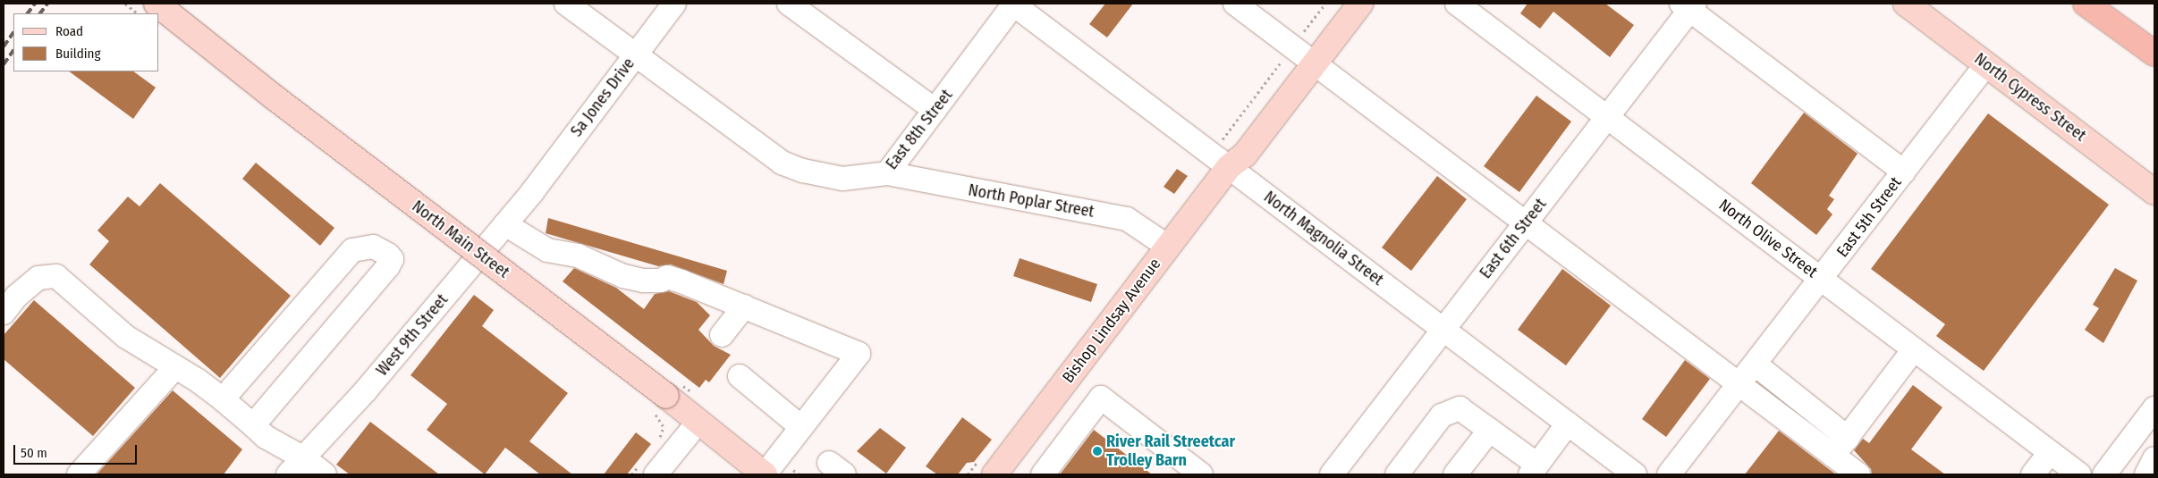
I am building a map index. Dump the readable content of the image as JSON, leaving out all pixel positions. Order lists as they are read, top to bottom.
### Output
{
  "streets": {
    "main road": ["North Cypress Street", "North Main Street", "Bishop Lindsay Avenue"],
    "street": [
      "Sa Jones Drive",
      "East 8th Street",
      "North Poplar Street",
      "East 5th Street",
      "North Magnolia Street",
      "East 6th Street",
      "North Olive Street",
      "West 9th Street"
    ]
  },
  "crossings": [
    ["Sa Jones Drive", "East 8th Street"],
    ["Sa Jones Drive", "West 9th Street"],
    ["North Cypress Street", "East 5th Street"],
    ["East 8th Street", "North Poplar Street"],
    ["East 8th Street", "North Magnolia Street"],
    ["North Poplar Street", "Bishop Lindsay Avenue"],
    ["East 5th Street", "North Olive Street"],
    ["North Magnolia Street", "East 6th Street"],
    ["North Magnolia Street", "Bishop Lindsay Avenue"],
    ["East 6th Street", "North Olive Street"]
  ],
  "places": ["River Rail Streetcar Trolley Barn"],
  "legend": ["Road", "Building"],
  "scale_bar": "50 m"
}
